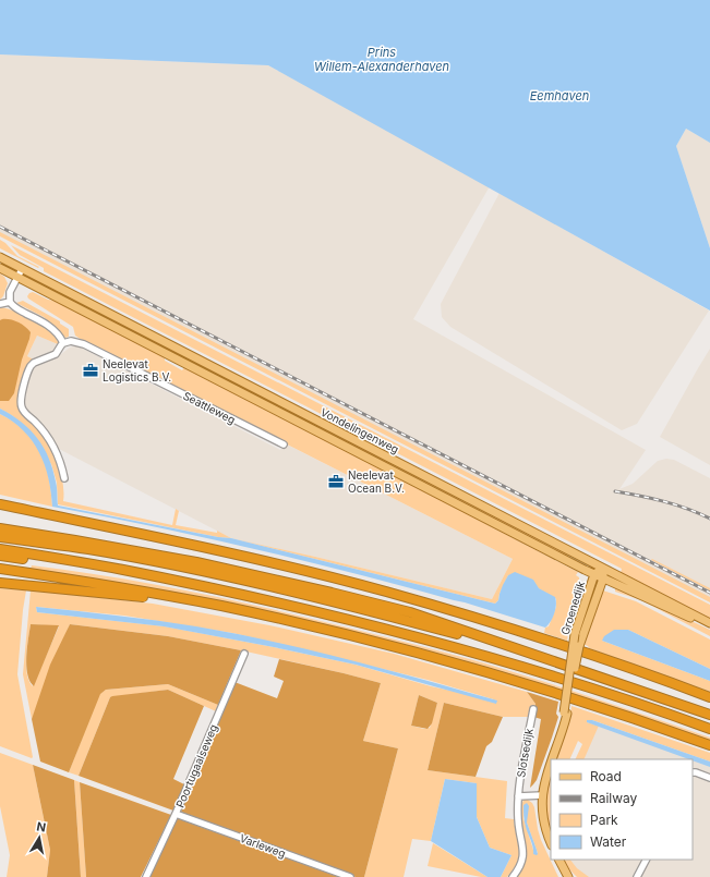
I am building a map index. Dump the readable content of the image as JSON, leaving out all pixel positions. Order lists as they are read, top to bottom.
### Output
{
  "streets": {
    "main road": ["Vondelingenweg", "Groenedijk"],
    "street": [
      "Seattleweg",
      "Slotsedijk",
      "Poortugaalseweg",
      "Varleweg"
    ]
  },
  "crossings": [
    ["Vondelingenweg", "Groenedijk"],
    ["Poortugaalseweg", "Varleweg"]
  ],
  "water": ["Prins Willem-Alexanderhaven", "Eemhaven"],
  "places": {
    "office": ["Neelevat Logistics B.V.", "Neelevat Ocean B.V."]
  },
  "legend": [
    "Road",
    "Railway",
    "Park",
    "Water"
  ],
  "north": "top"
}
